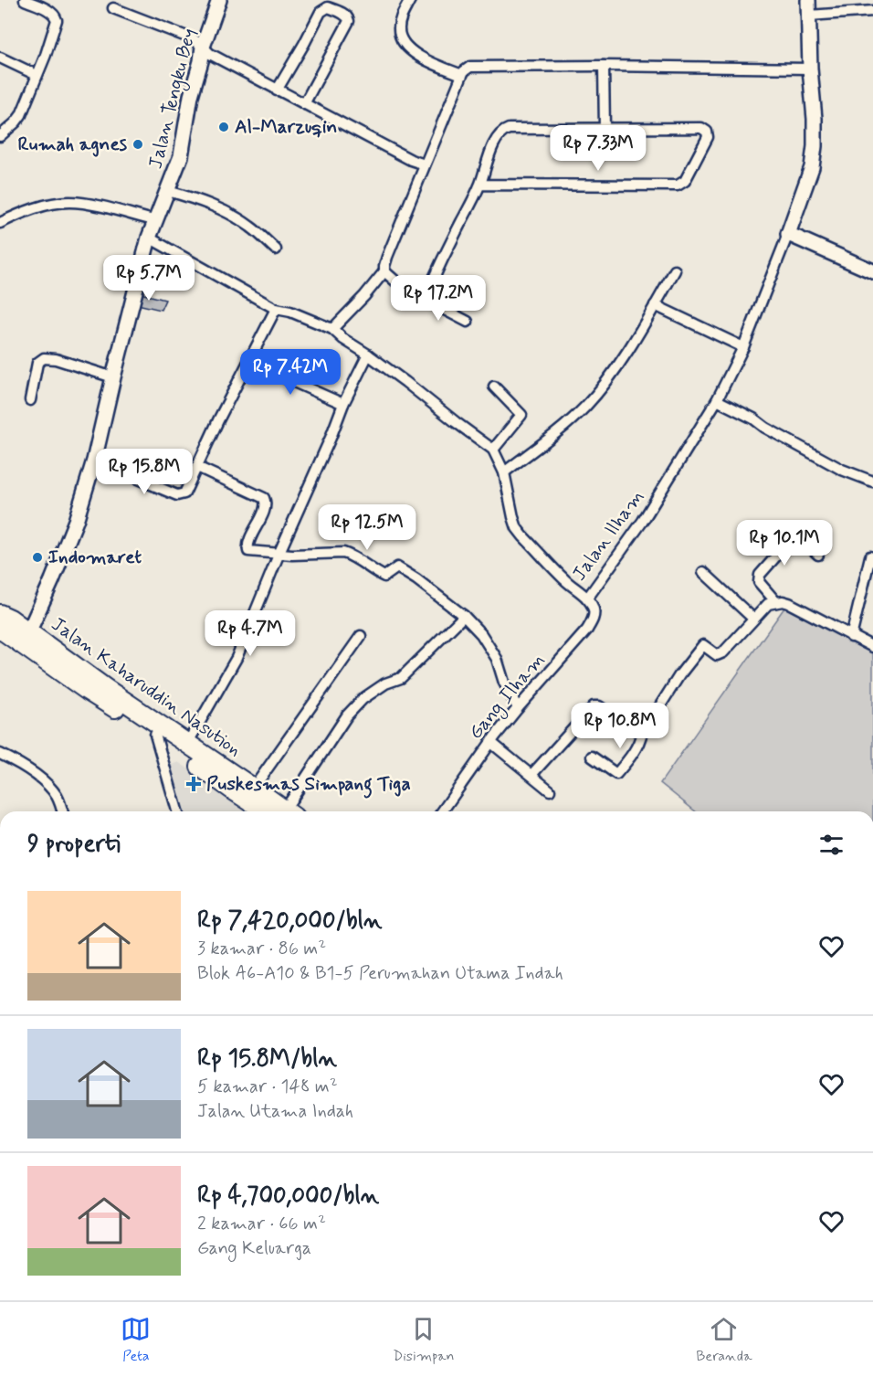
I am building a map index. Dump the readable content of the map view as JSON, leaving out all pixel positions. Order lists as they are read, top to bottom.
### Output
{
  "streets": {
    "highway": ["Jalan Kaharuddin Nasution"],
    "main road": ["Jalan Tengku Bey"],
    "street": ["Jalan Ilham", "Gang Ilham"]
  },
  "crossings": [
    ["Jalan Tengku Bey", "Jalan Ilham"],
    ["Jalan Tengku Bey", "Jalan Kaharuddin Nasution"],
    ["Jalan Ilham", "Gang Ilham"]
  ],
  "places": {
    "other": ["Al-Marzuqin", "Rumah agnes", "Indomaret"],
    "health": ["Puskesmas Simpang Tiga"]
  },
  "page": {
    "price": [
      "Rp 7.33M",
      "Rp 5.7M",
      "Rp 17.2M",
      "Rp 7.42M",
      "Rp 15.8M",
      "Rp 12.5M",
      "Rp 10.1M",
      "Rp 4.7M",
      "Rp 10.8M"
    ],
    "heading": "9 properti",
    "list": [
      {
        "name": "Rp 7,420,000/bln",
        "note": "3 kamar · 86 m² · Blok A6-A10 & B1-5 Perumahan Utama Indah"
      },
      {
        "name": "Rp 15.8M/bln",
        "note": "5 kamar · 148 m² · Jalan Utama Indah"
      },
      {
        "name": "Rp 4,700,000/bln",
        "note": "2 kamar · 66 m² · Gang Keluarga"
      }
    ],
    "tabs": ["Peta", "Disimpan", "Beranda"]
  }
}
